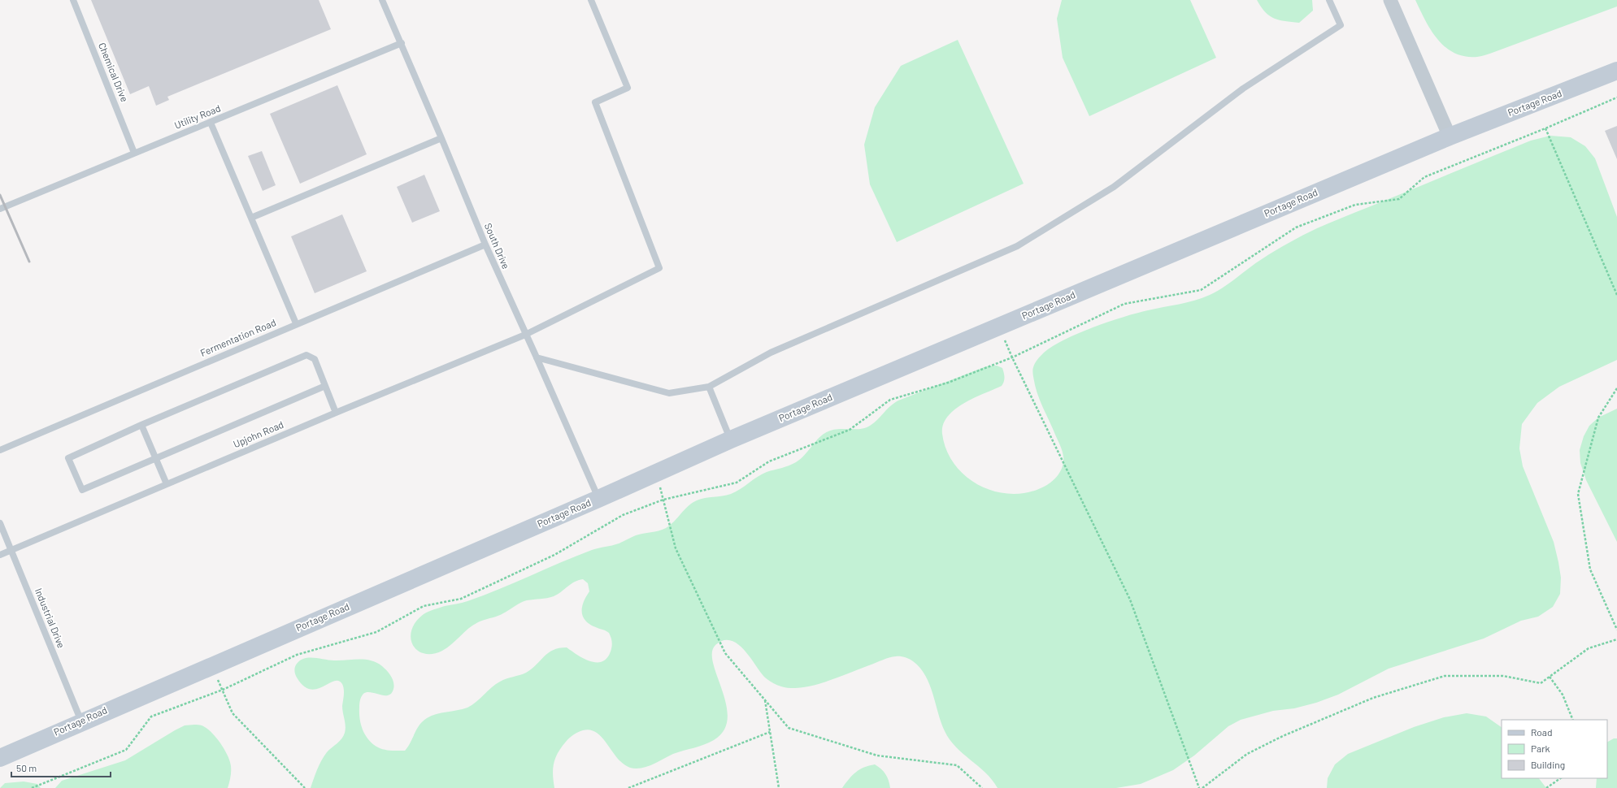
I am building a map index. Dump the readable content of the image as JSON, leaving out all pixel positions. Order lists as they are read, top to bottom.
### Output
{
  "streets": {
    "main road": ["Portage Road"],
    "lane": [
      "Chemical Drive",
      "Utility Road",
      "South Drive",
      "Fermentation Road",
      "Upjohn Road",
      "Industrial Drive"
    ]
  },
  "crossings": [
    ["Chemical Drive", "Utility Road"],
    ["Portage Road", "South Drive"],
    ["Portage Road", "Industrial Drive"],
    ["Utility Road", "South Drive"],
    ["South Drive", "Fermentation Road"],
    ["South Drive", "Upjohn Road"],
    ["Upjohn Road", "Industrial Drive"]
  ],
  "legend": ["Road", "Park", "Building"],
  "scale_bar": "50 m"
}
